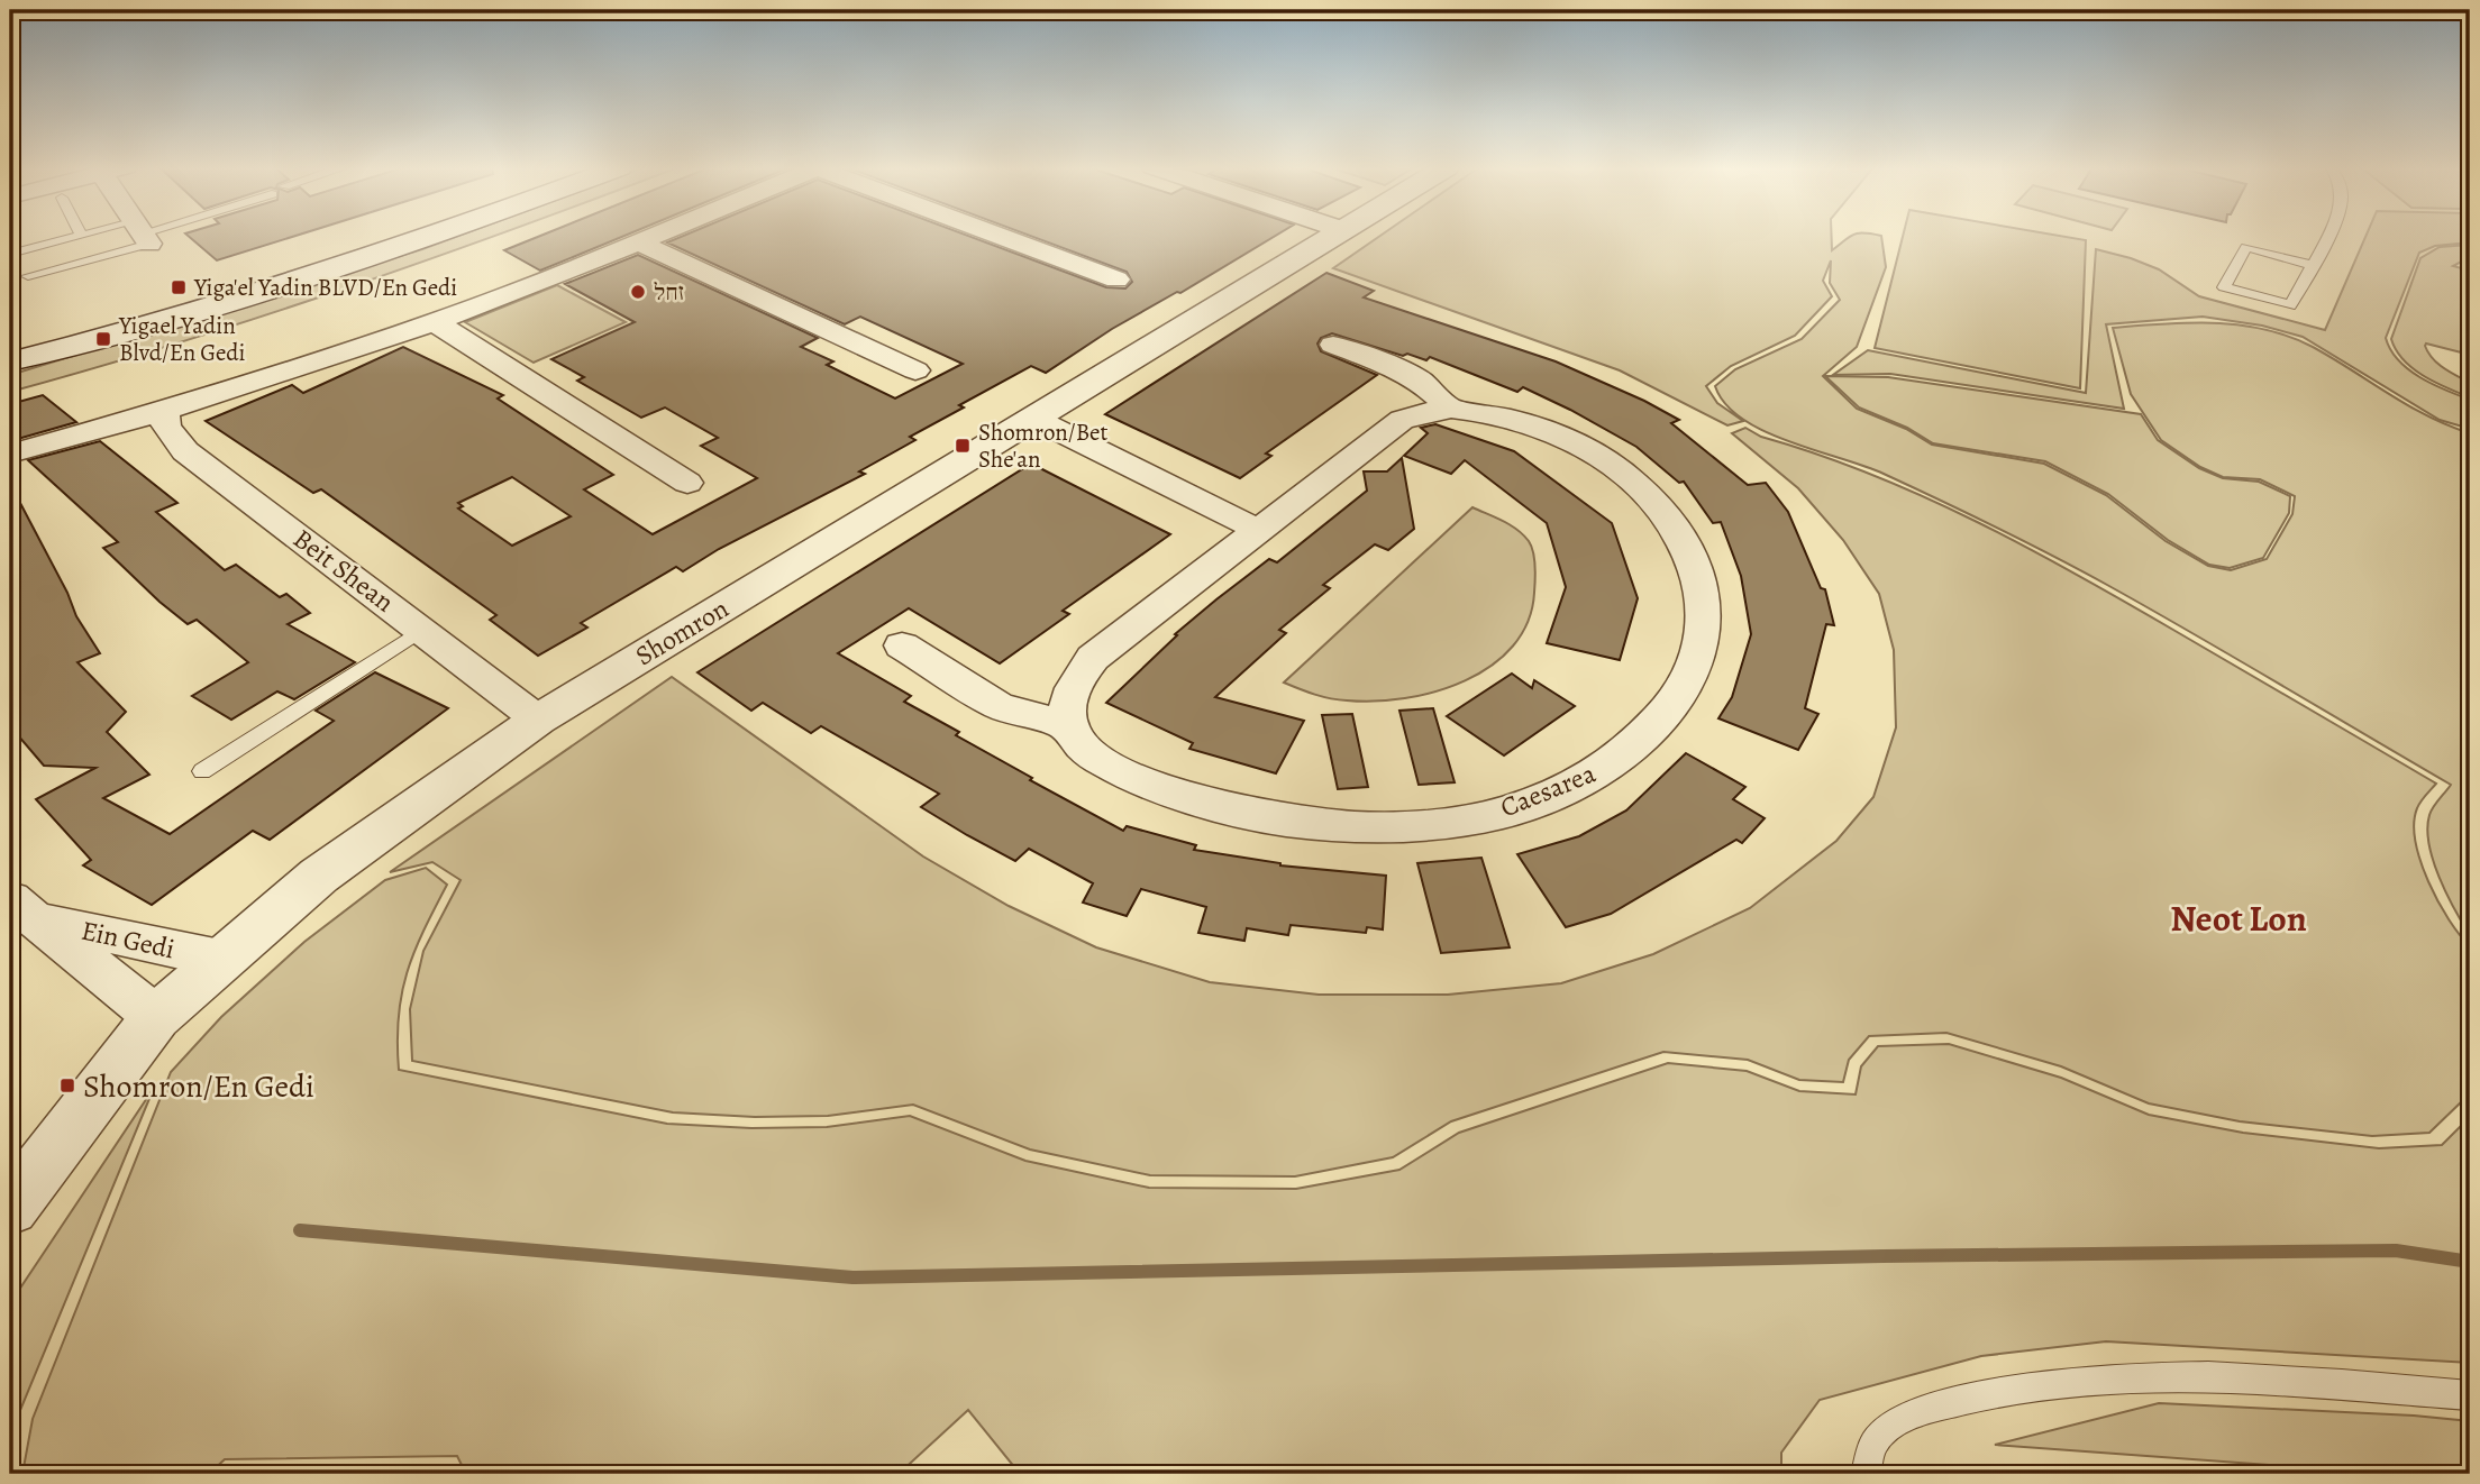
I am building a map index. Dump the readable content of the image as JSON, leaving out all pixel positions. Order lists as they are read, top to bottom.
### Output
{
  "streets": {
    "street": [
      "Beit Shean",
      "Shomron",
      "Caesarea",
      "Ein Gedi"
    ]
  },
  "crossings": [
    ["Beit Shean", "Shomron"],
    ["Shomron", "Ein Gedi"]
  ],
  "districts": ["Neot Lon"],
  "places": {
    "transit": [
      "Yiga'el Yadin BLVD/En Gedi",
      "Yigael Yadin Blvd/En Gedi",
      "Shomron/Bet She'an",
      "Shomron/En Gedi"
    ],
    "other": ["זחל"]
  }
}
